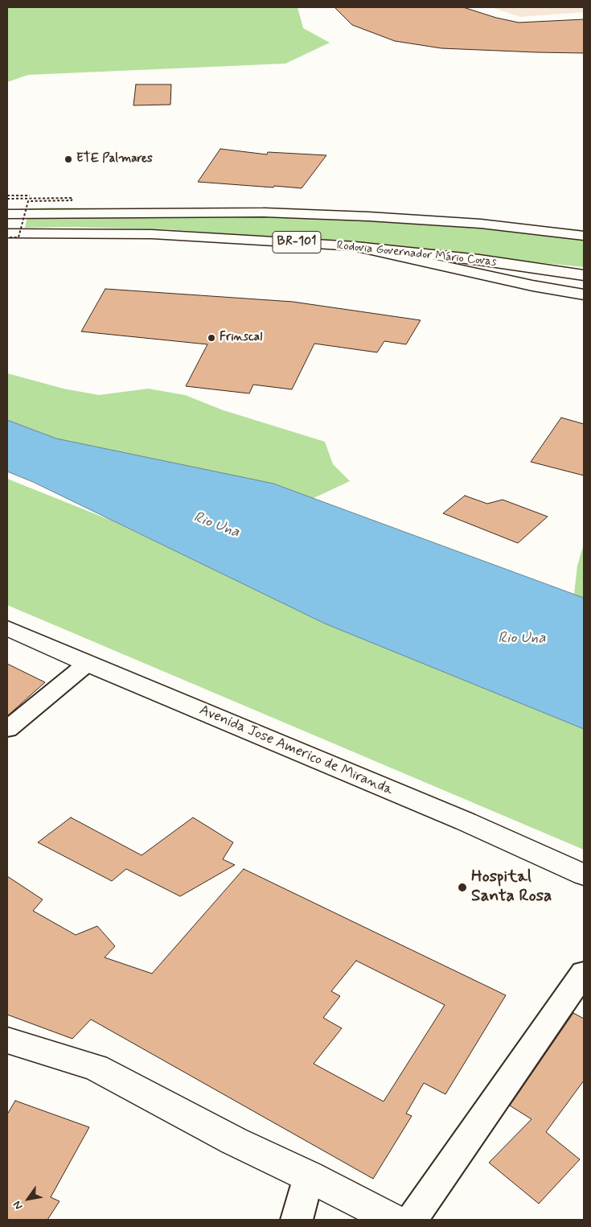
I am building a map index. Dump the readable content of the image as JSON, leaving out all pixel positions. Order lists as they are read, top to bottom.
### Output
{
  "streets": {
    "main road": ["BR-101", "Rodovia Governador Mário Covas", "Avenida Jose Americo de Miranda"]
  },
  "water": ["Rio Una"],
  "places": ["ETE Palmares", "Frinscal", "Hospital Santa Rosa"],
  "north": "bottom left"
}
